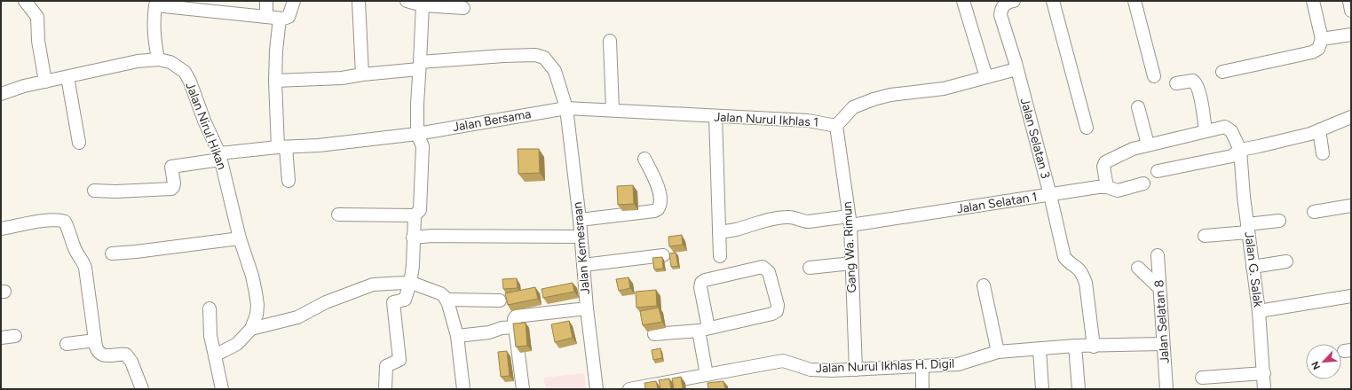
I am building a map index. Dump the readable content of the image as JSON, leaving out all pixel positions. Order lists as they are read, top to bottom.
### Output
{
  "streets": {
    "street": [
      "Jalan Nurul Ikhlas 1",
      "Jalan Bersama",
      "Jalan Nirul Hikan",
      "Jalan Selatan 3",
      "Jalan Selatan 1",
      "Gang Wa. Rimun",
      "Jalan Kemesraan",
      "Jalan G. Salak",
      "Jalan Selatan 8",
      "Jalan Nurul Ikhlas H. Digil"
    ]
  },
  "crossings": [
    ["Jalan Nurul Ikhlas 1", "Jalan Bersama"],
    ["Jalan Nurul Ikhlas 1", "Jalan Selatan 3"],
    ["Jalan Nurul Ikhlas 1", "Gang Wa. Rimun"],
    ["Jalan Nurul Ikhlas 1", "Jalan Kemesraan"],
    ["Jalan Bersama", "Jalan Nirul Hikan"],
    ["Jalan Bersama", "Jalan Kemesraan"],
    ["Jalan Selatan 3", "Jalan Selatan 1"],
    ["Jalan Selatan 3", "Jalan Nurul Ikhlas H. Digil"],
    ["Jalan Selatan 1", "Gang Wa. Rimun"],
    ["Gang Wa. Rimun", "Jalan Nurul Ikhlas H. Digil"],
    ["Jalan Selatan 8", "Jalan Nurul Ikhlas H. Digil"]
  ],
  "north": "bottom left"
}
